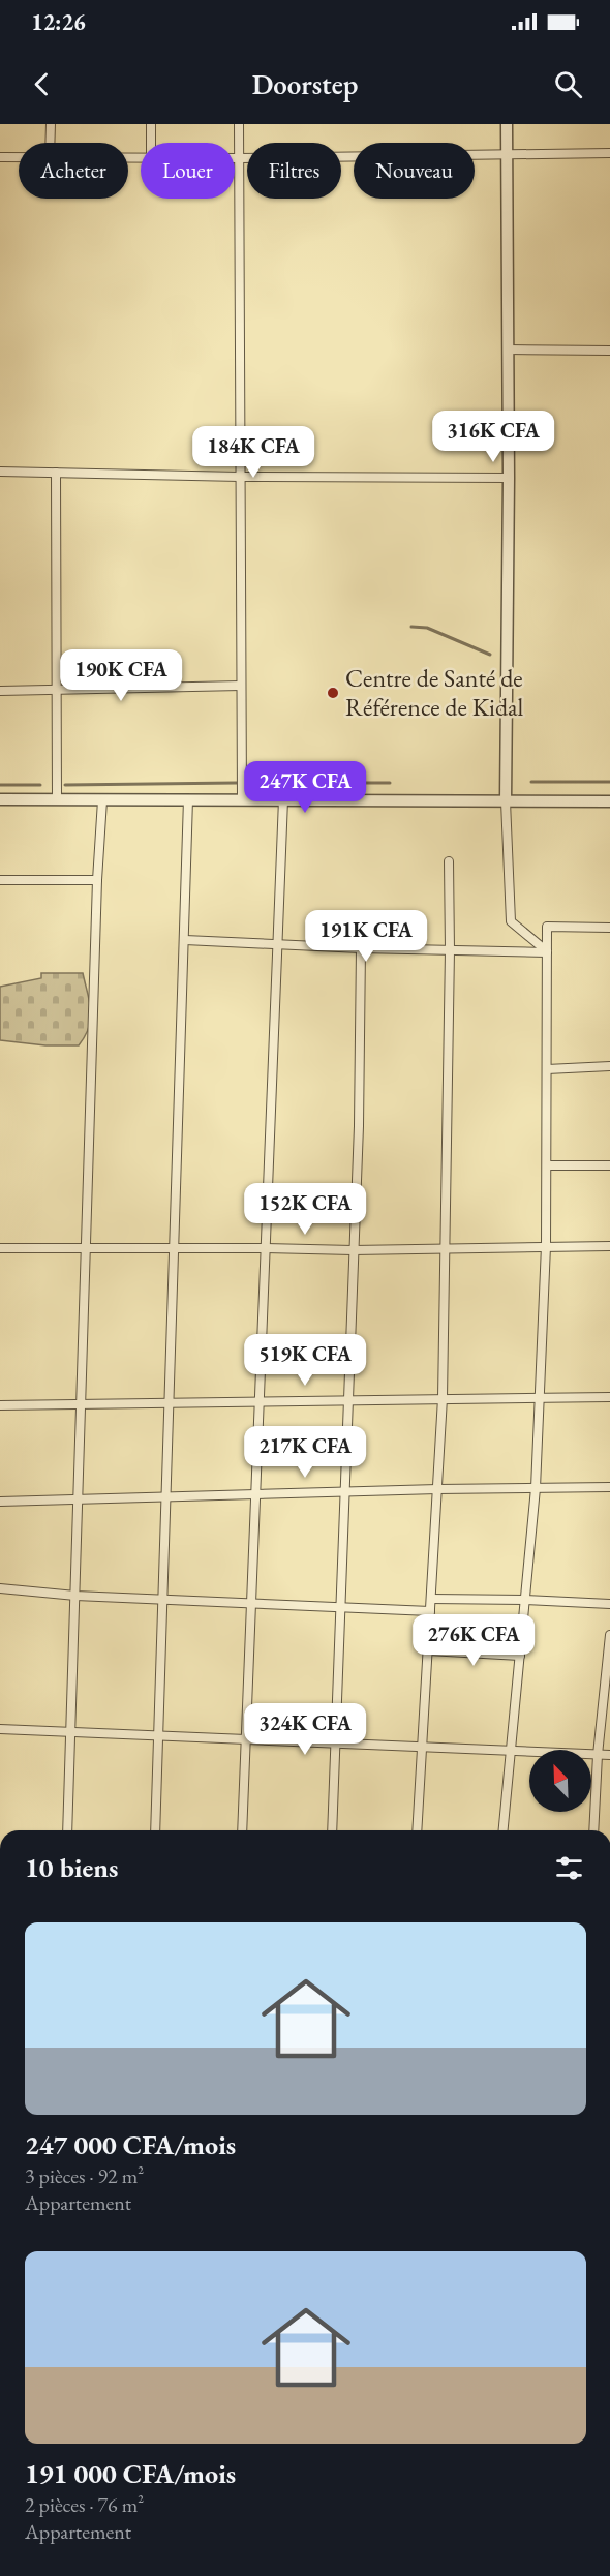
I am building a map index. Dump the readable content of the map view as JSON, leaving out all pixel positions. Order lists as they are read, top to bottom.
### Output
{
  "places": ["Centre de Santé de Référence de Kidal"],
  "north": "top left",
  "page": {
    "status": "12:26",
    "header": "Doorstep",
    "chip": [
      "Acheter",
      "Louer",
      "Filtres",
      "Nouveau"
    ],
    "price": [
      "316K CFA",
      "184K CFA",
      "190K CFA",
      "247K CFA",
      "191K CFA",
      "152K CFA",
      "519K CFA",
      "217K CFA",
      "276K CFA",
      "324K CFA"
    ],
    "heading": "10 biens",
    "list": [
      {
        "name": "247 000 CFA/mois",
        "note": "3 pièces · 92 m² · Appartement"
      },
      {
        "name": "191 000 CFA/mois",
        "note": "2 pièces · 76 m² · Appartement"
      }
    ]
  }
}
